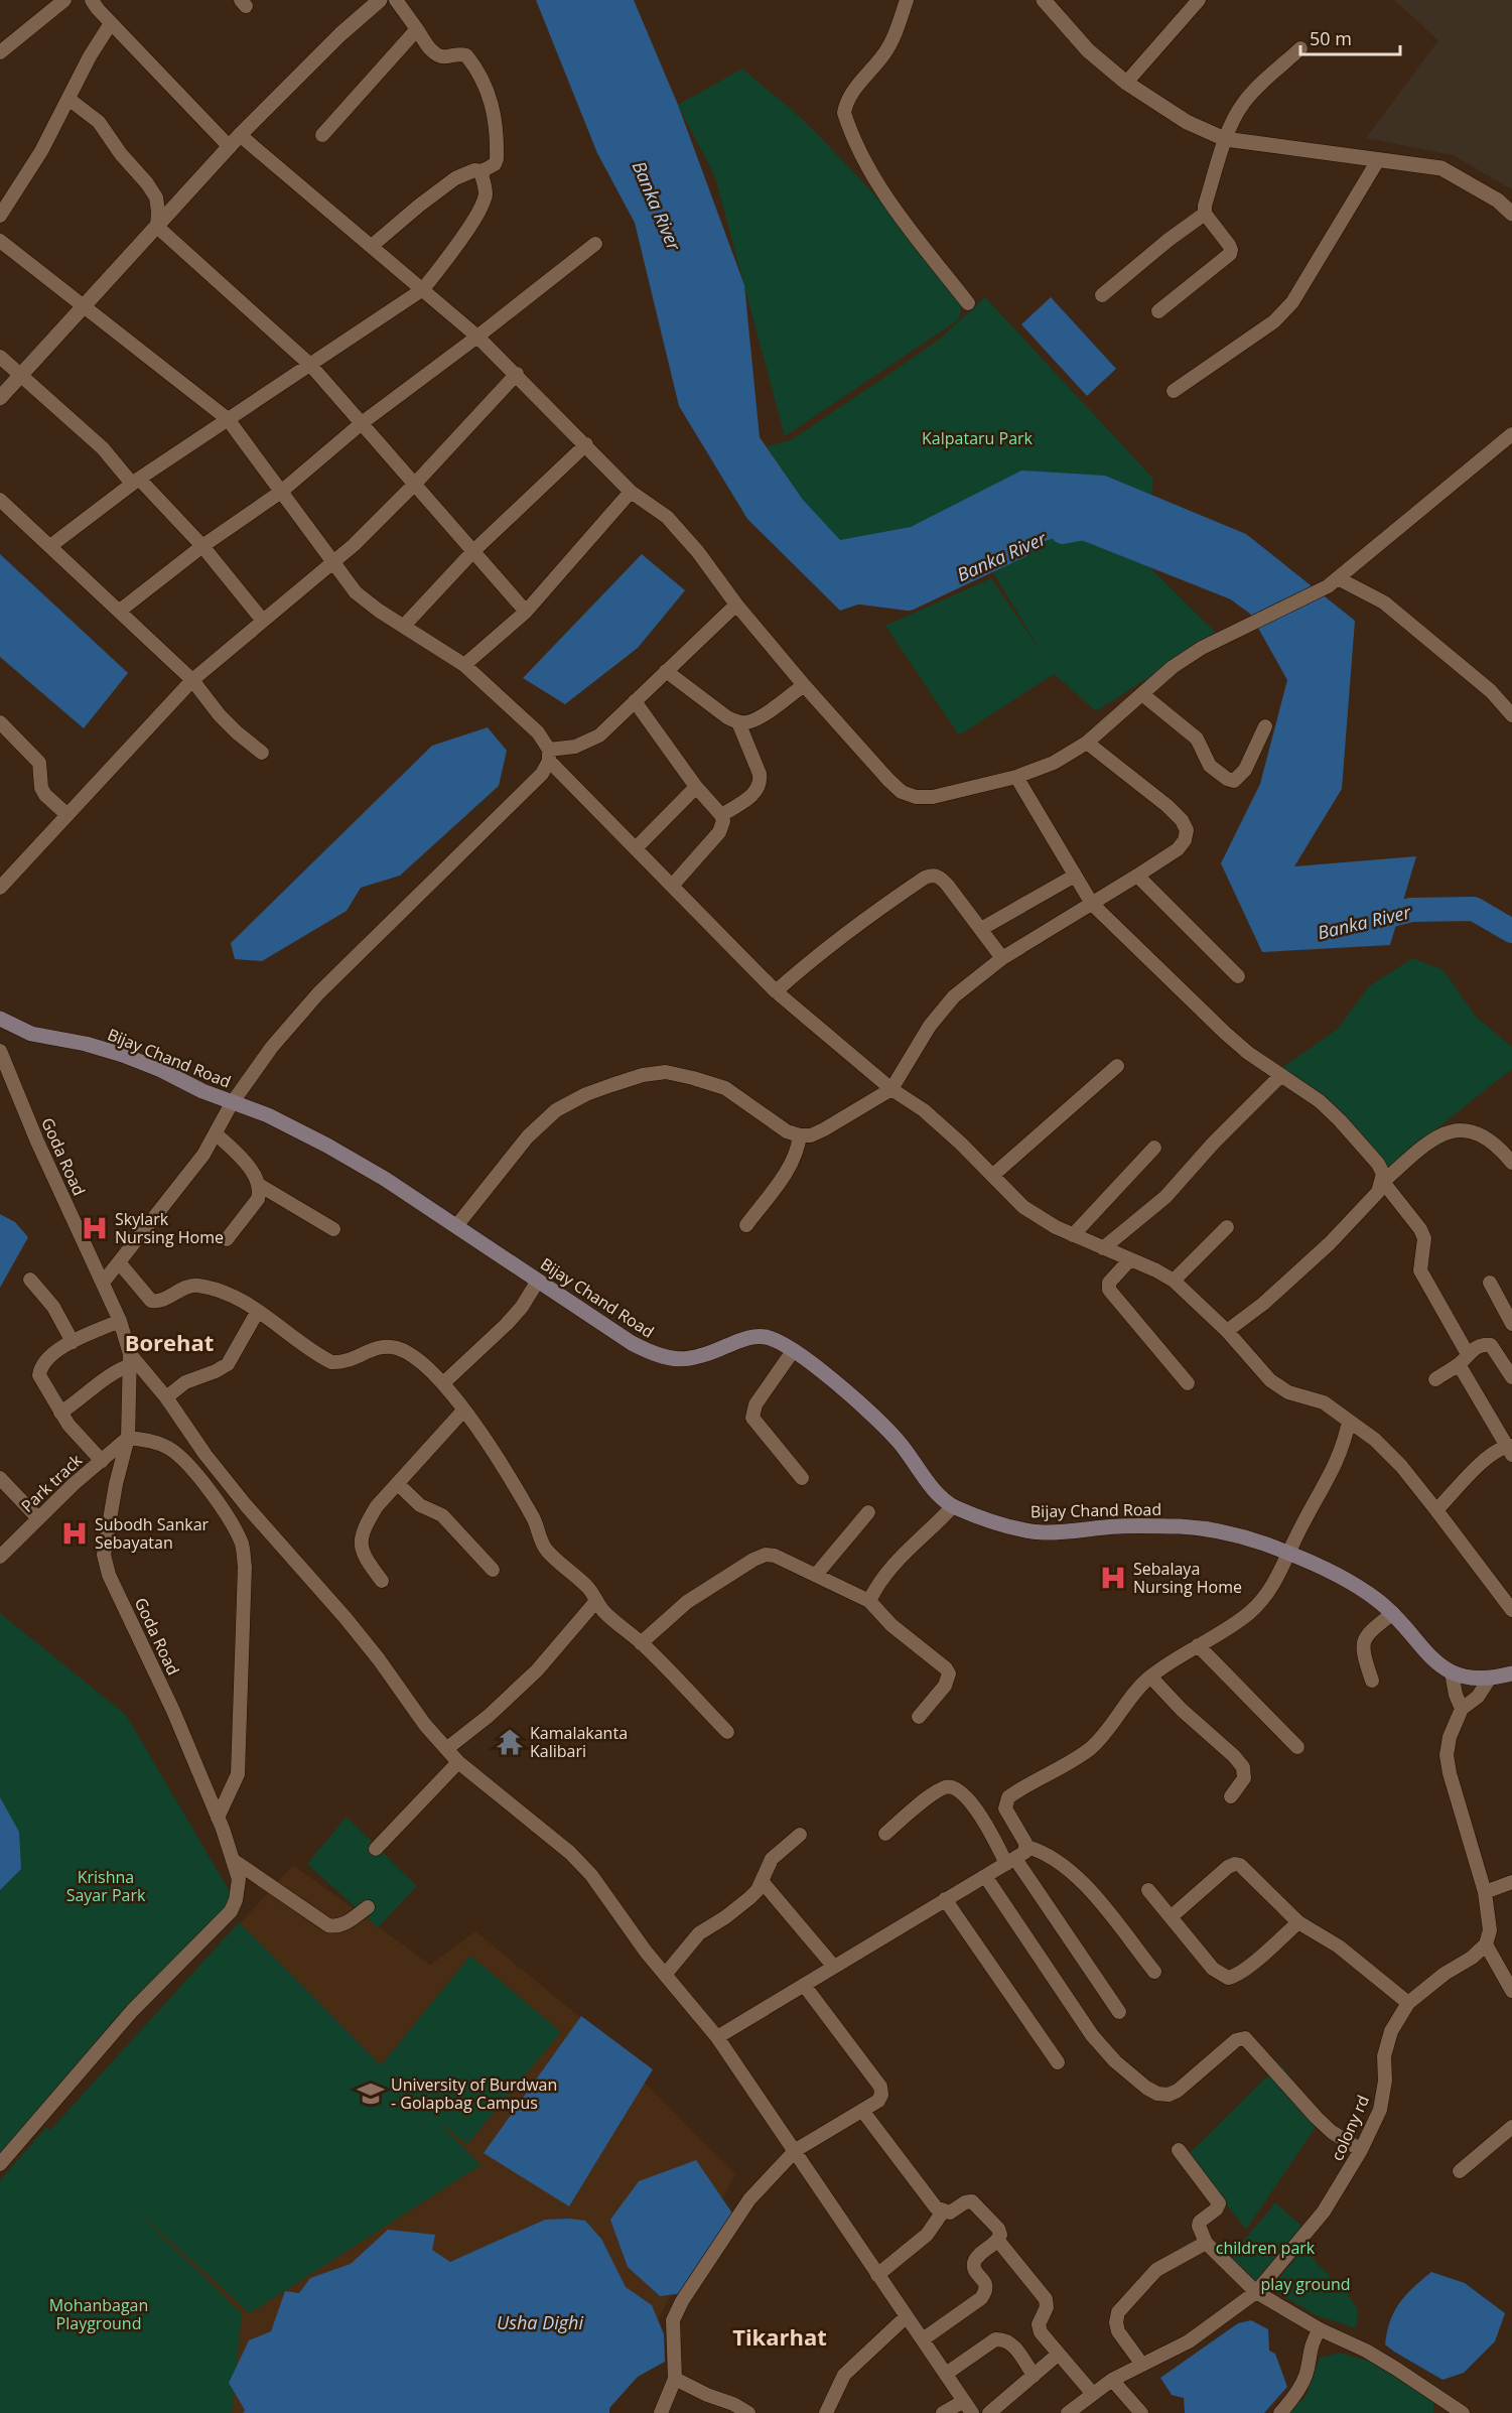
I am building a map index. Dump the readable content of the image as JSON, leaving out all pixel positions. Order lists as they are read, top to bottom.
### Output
{
  "streets": {
    "main road": ["Bijay Chand Road"],
    "street": ["Goda Road", "Park track", "colony rd"]
  },
  "crossings": [
    ["Goda Road", "Park track"]
  ],
  "districts": ["Borehat", "Tikarhat"],
  "water": ["Banka River", "Usha Dighi"],
  "parks": [
    "Kalpataru Park",
    "Krishna Sayar Park",
    "children park",
    "play ground",
    "Mohanbagan Playground"
  ],
  "places": {
    "hospital": ["Skylark Nursing Home", "Subodh Sankar Sebayatan", "Sebalaya Nursing Home"],
    "temple": ["Kamalakanta Kalibari"],
    "school or university": ["University of Burdwan - Golapbag Campus"]
  },
  "scale_bar": "50 m"
}
